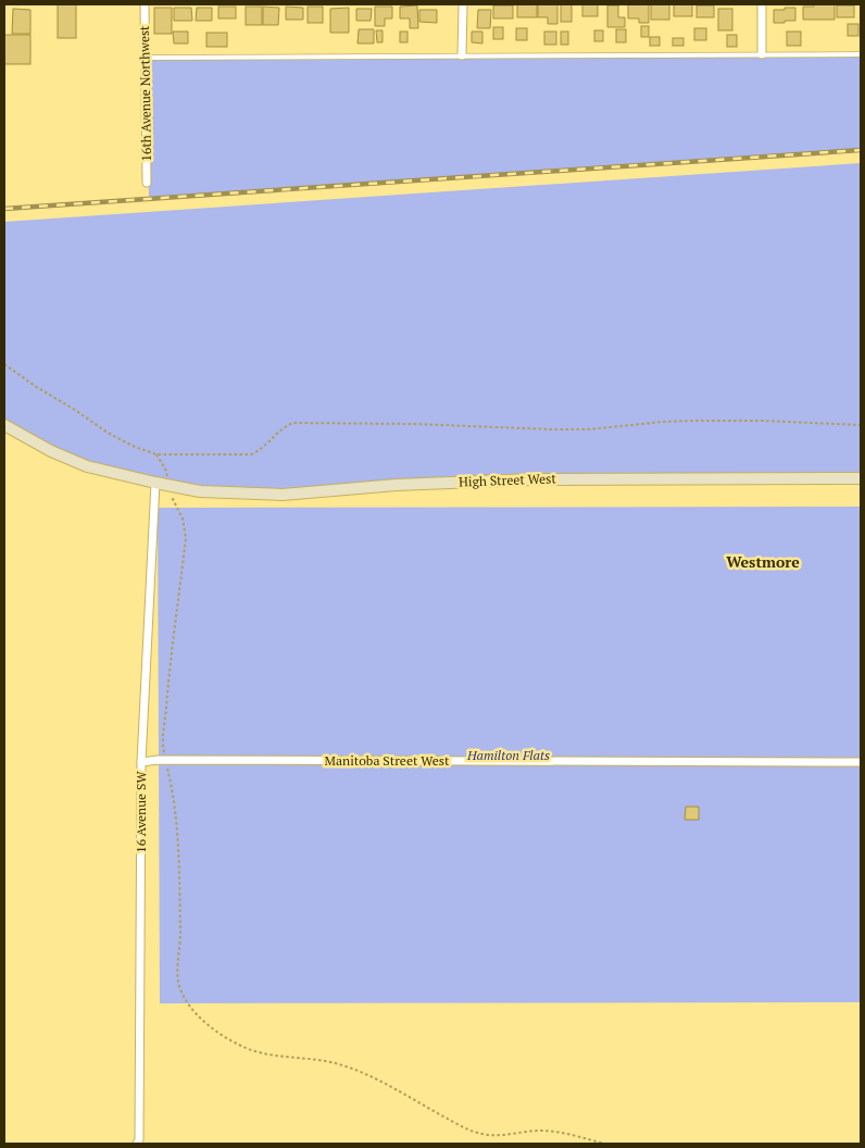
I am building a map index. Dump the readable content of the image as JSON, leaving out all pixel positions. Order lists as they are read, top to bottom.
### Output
{
  "streets": {
    "main road": ["High Street West"],
    "street": ["16th Avenue Northwest", "Manitoba Street West", "16 Avenue SW"]
  },
  "crossings": [
    ["High Street West", "16 Avenue SW"],
    ["Manitoba Street West", "16 Avenue SW"]
  ],
  "districts": ["Westmore"],
  "parks": ["Hamilton Flats"]
}
